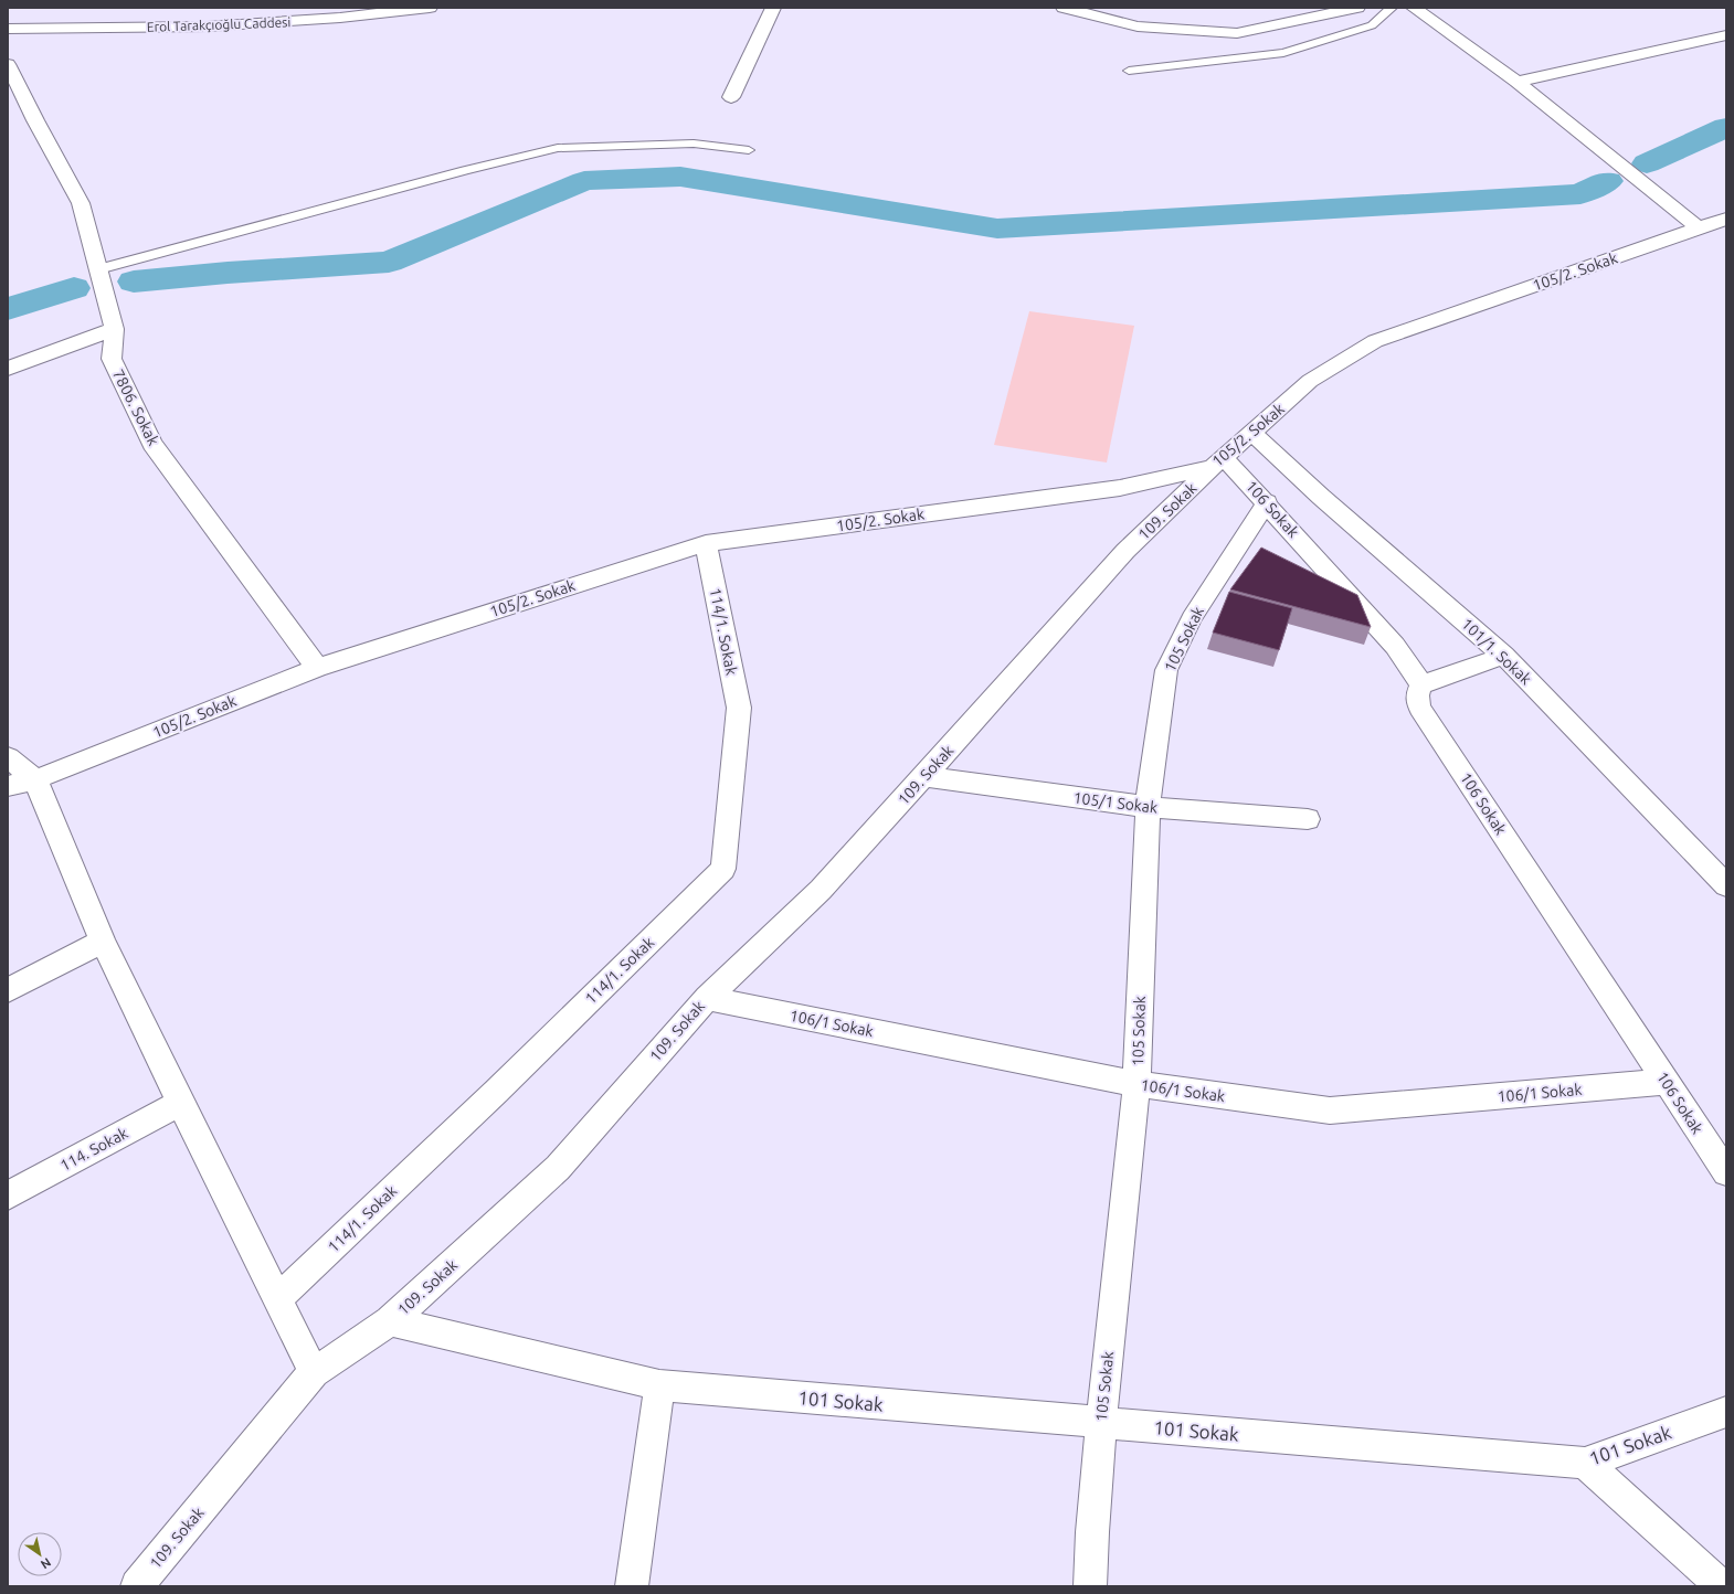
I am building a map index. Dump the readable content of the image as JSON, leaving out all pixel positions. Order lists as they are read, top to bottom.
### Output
{
  "streets": {
    "street": [
      "Erol Tarakçıoğlu Caddesi",
      "105/2. Sokak",
      "7806. Sokak",
      "106 Sokak",
      "109. Sokak",
      "114/1. Sokak",
      "105 Sokak",
      "101/1. Sokak",
      "105/1 Sokak",
      "106/1 Sokak",
      "114. Sokak",
      "101 Sokak"
    ]
  },
  "crossings": [
    ["105/2. Sokak", "7806. Sokak"],
    ["105/2. Sokak", "106 Sokak"],
    ["105/2. Sokak", "109. Sokak"],
    ["105/2. Sokak", "114/1. Sokak"],
    ["105/2. Sokak", "101/1. Sokak"],
    ["106 Sokak", "109. Sokak"],
    ["106 Sokak", "105 Sokak"],
    ["106 Sokak", "106/1 Sokak"],
    ["109. Sokak", "105/1 Sokak"],
    ["109. Sokak", "106/1 Sokak"],
    ["109. Sokak", "101 Sokak"],
    ["105 Sokak", "105/1 Sokak"],
    ["105 Sokak", "106/1 Sokak"],
    ["105 Sokak", "101 Sokak"]
  ],
  "north": "bottom right"
}
